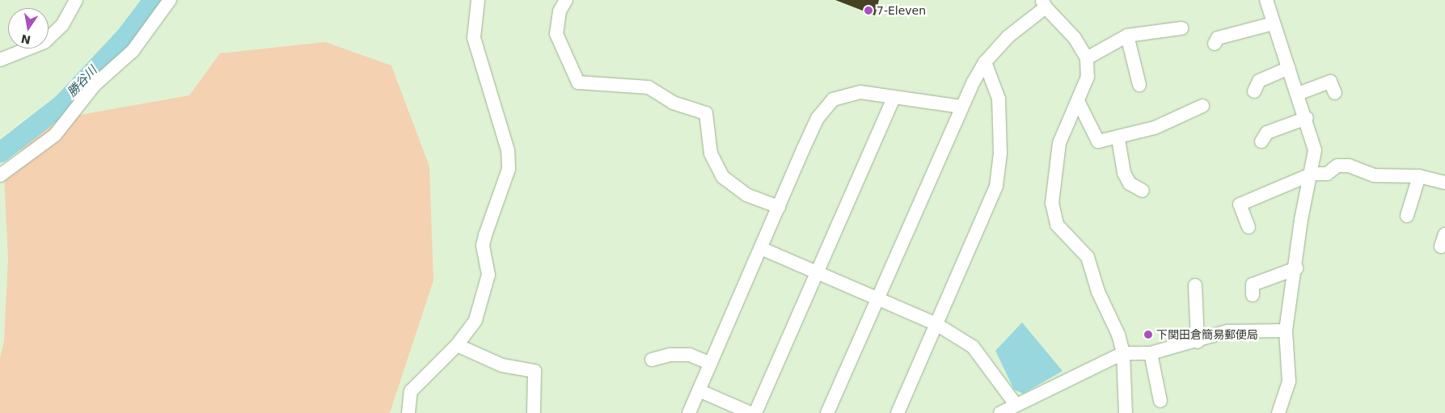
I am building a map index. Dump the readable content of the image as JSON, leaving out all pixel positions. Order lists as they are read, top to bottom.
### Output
{
  "water": ["勝谷川"],
  "places": ["7-Eleven", "下関田倉簡易郵便局"],
  "north": "bottom"
}
